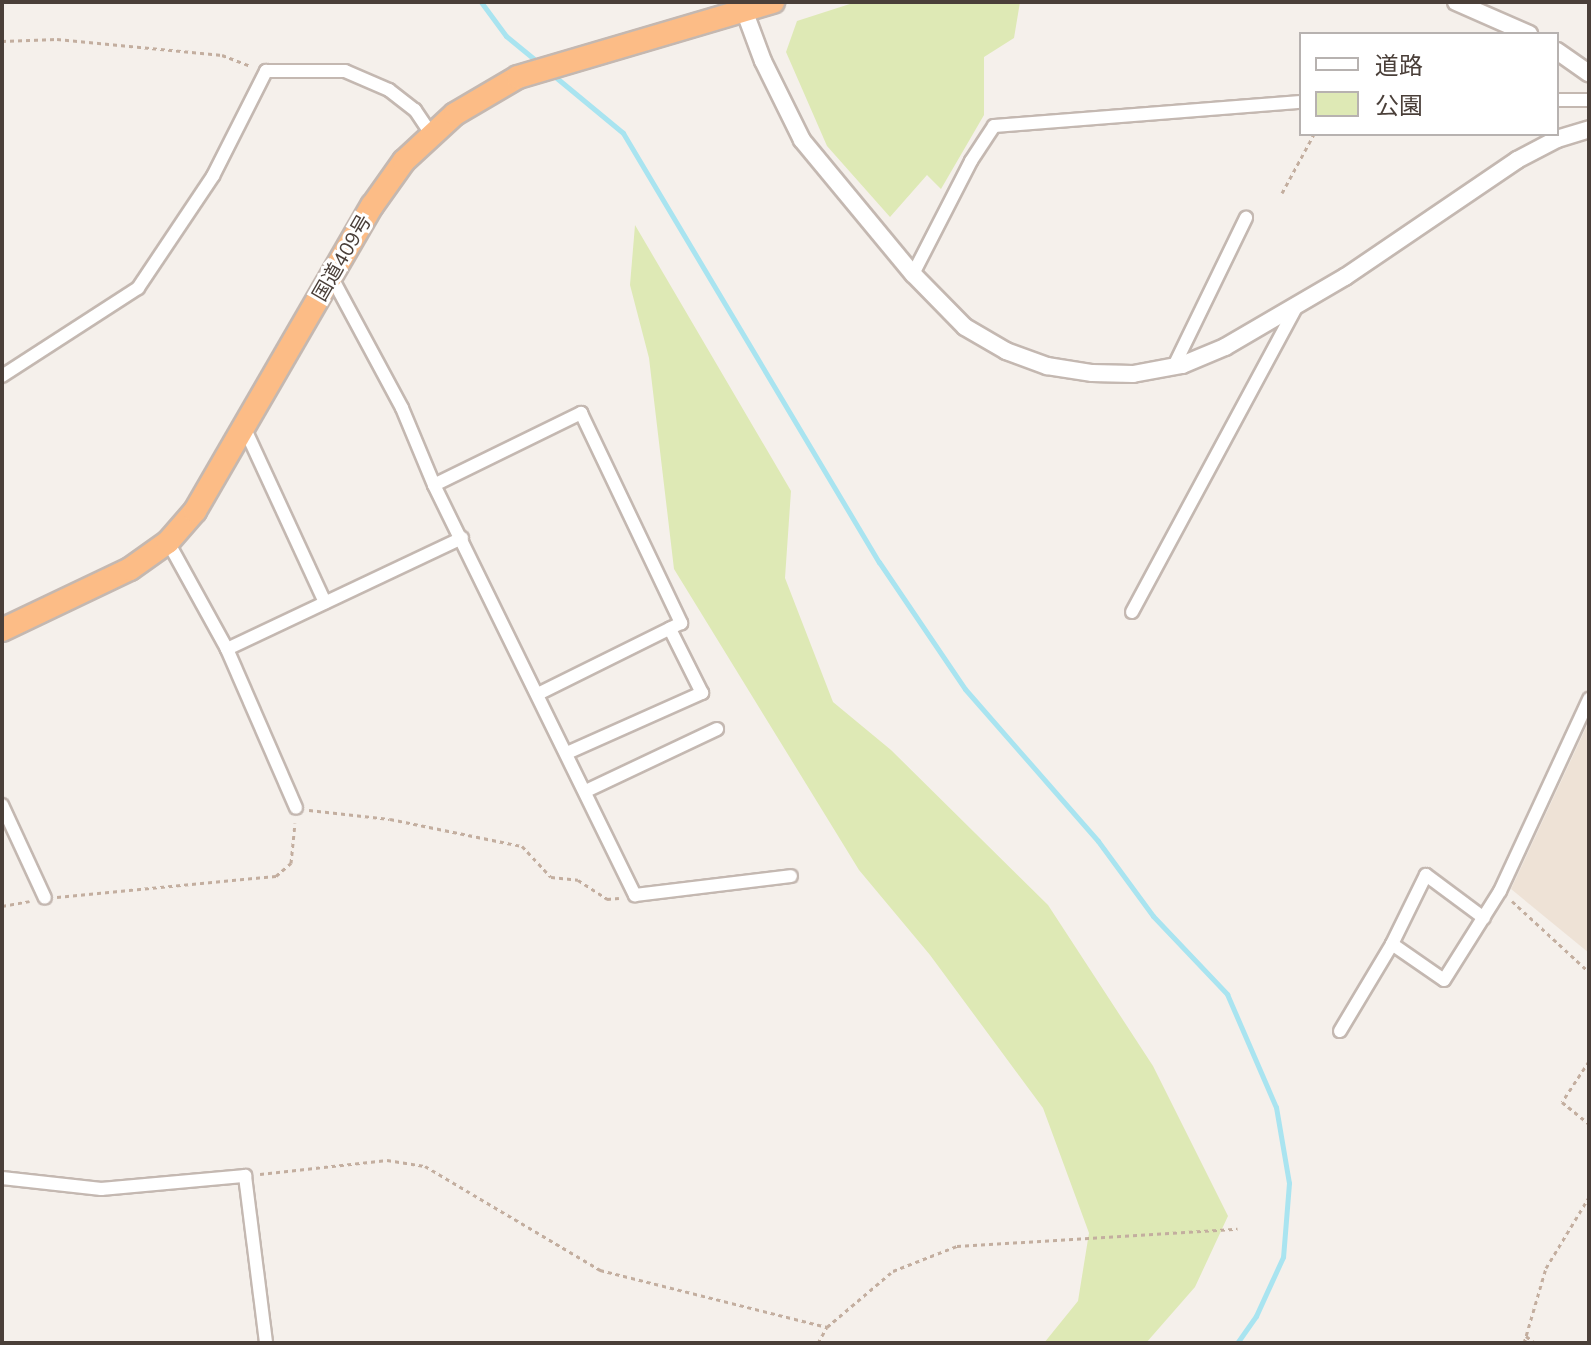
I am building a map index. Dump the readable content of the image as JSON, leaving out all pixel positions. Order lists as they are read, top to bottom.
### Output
{
  "streets": {
    "highway": ["国道409号"]
  },
  "legend": ["道路", "公園"]
}
